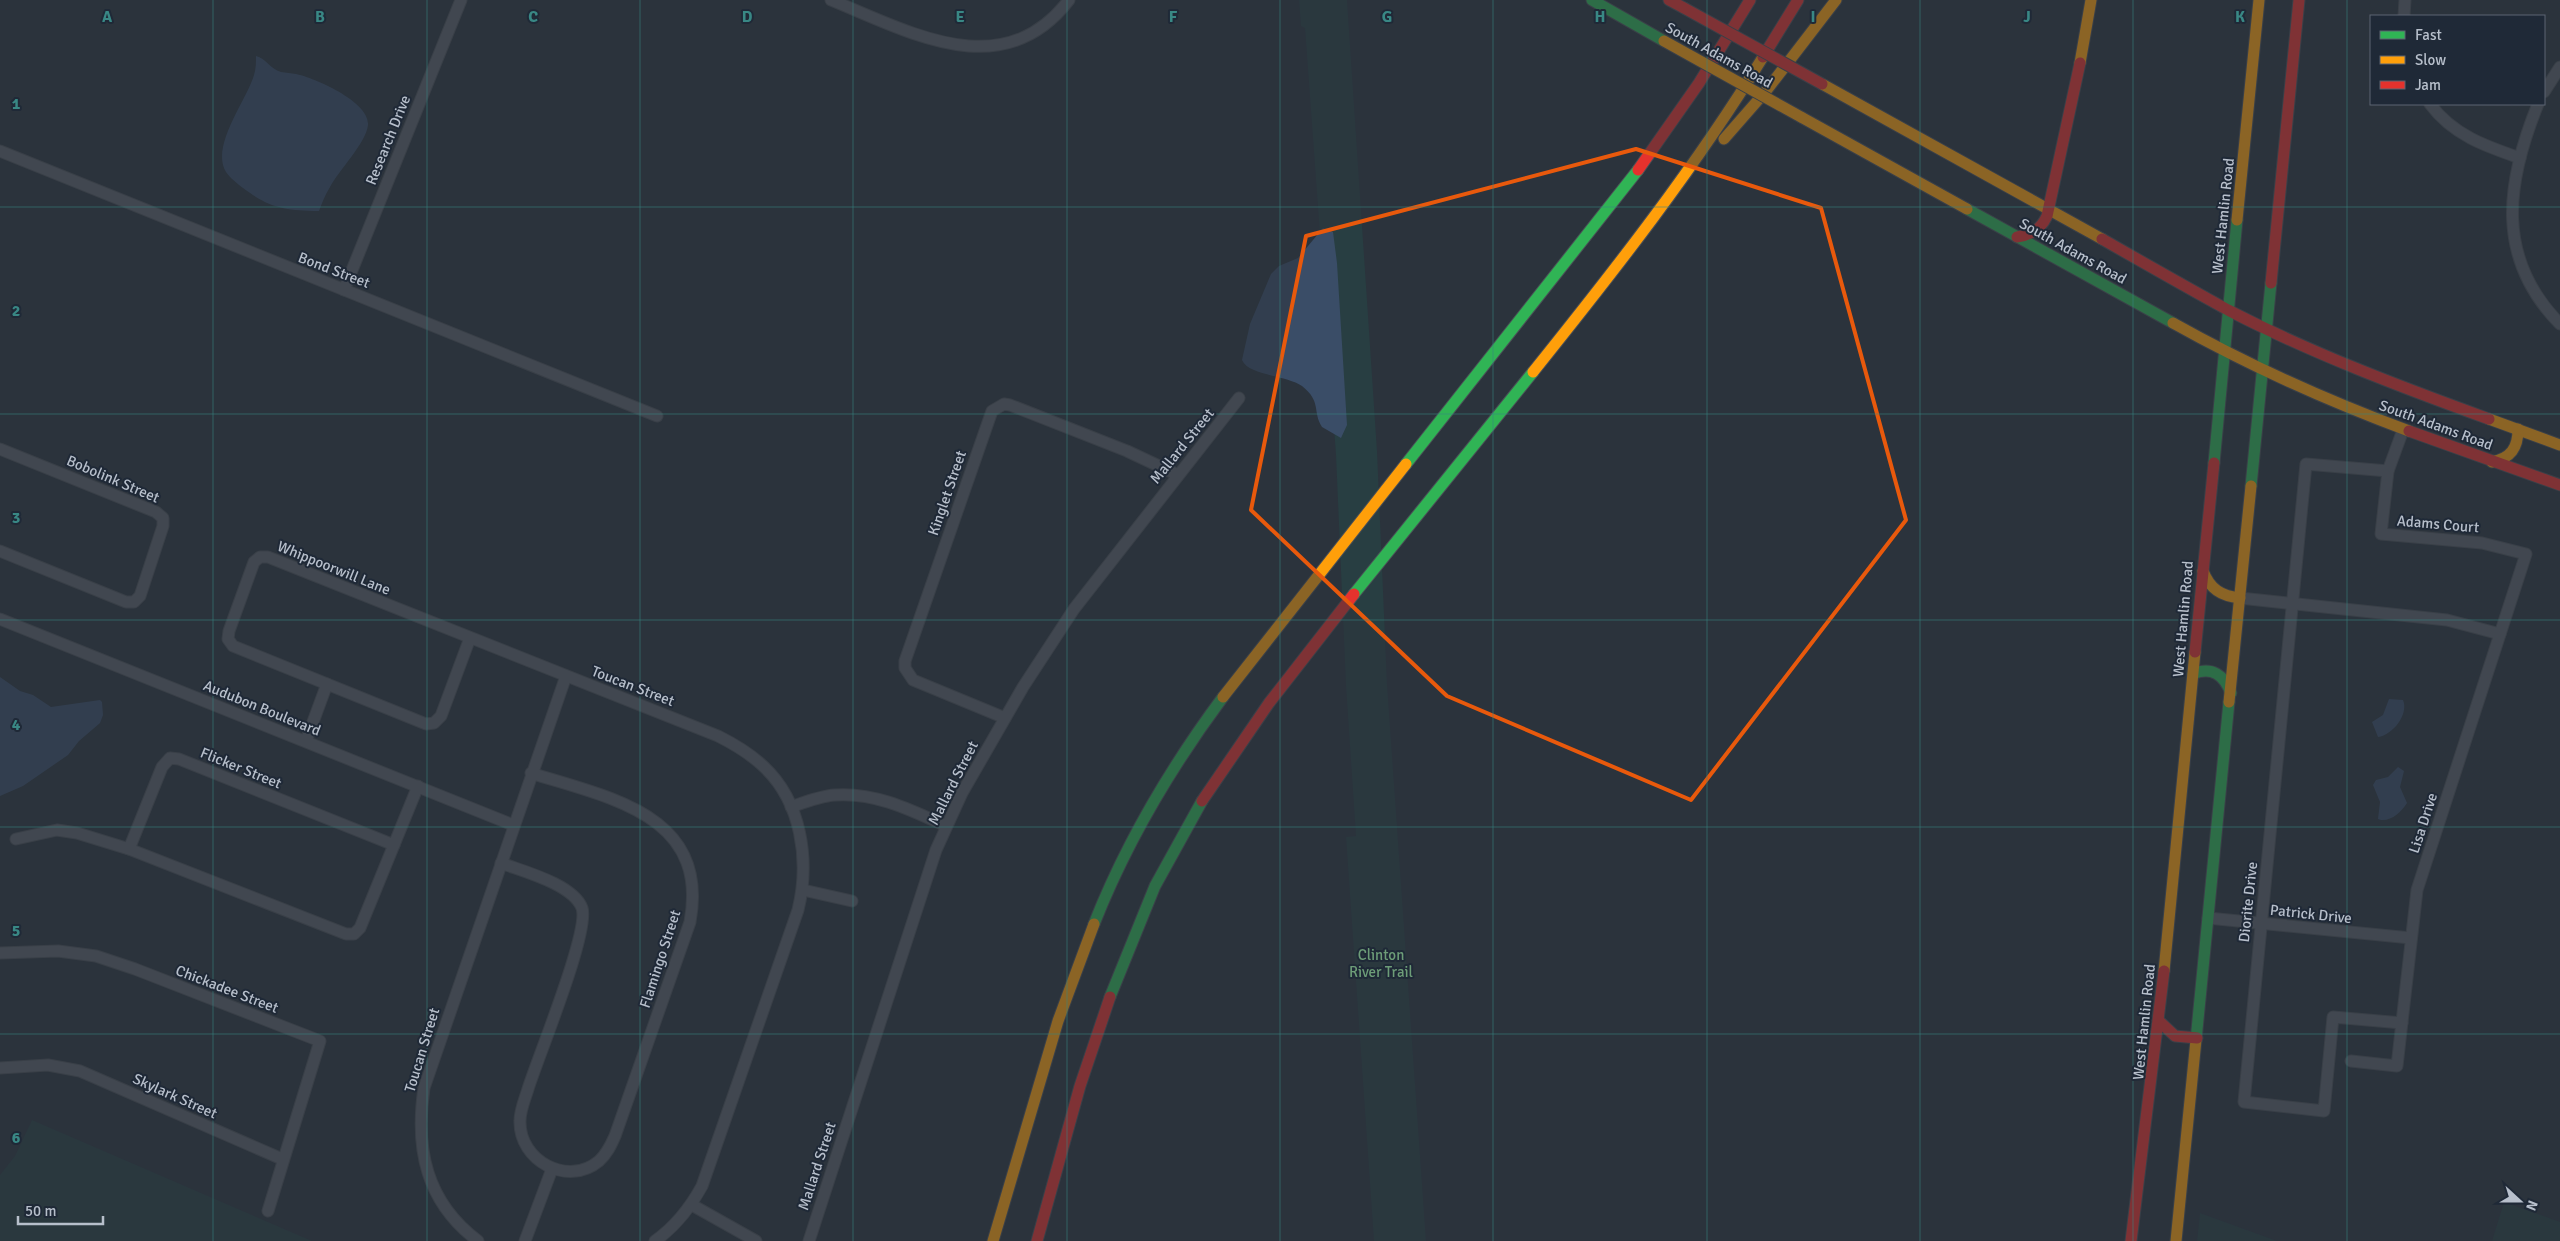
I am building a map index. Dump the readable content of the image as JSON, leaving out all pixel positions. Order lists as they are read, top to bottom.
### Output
{
  "streets": {
    "main road": ["South Adams Road", "West Hamlin Road"],
    "street": [
      "Research Drive",
      "Bond Street",
      "Mallard Street",
      "Bobolink Street",
      "Kinglet Street",
      "Adams Court",
      "Whippoorwill Lane",
      "Toucan Street",
      "Audubon Boulevard",
      "Flicker Street",
      "Lisa Drive",
      "Diorite Drive",
      "Patrick Drive",
      "Flamingo Street",
      "Chickadee Street",
      "Skylark Street"
    ]
  },
  "crossings": [
    ["South Adams Road", "West Hamlin Road"],
    ["South Adams Road", "Adams Court"],
    ["Research Drive", "Bond Street"],
    ["Mallard Street", "Kinglet Street"],
    ["Adams Court", "Lisa Drive"],
    ["Adams Court", "Diorite Drive"],
    ["Whippoorwill Lane", "Toucan Street"],
    ["Toucan Street", "Audubon Boulevard"],
    ["Toucan Street", "Flamingo Street"],
    ["Lisa Drive", "Diorite Drive"],
    ["Lisa Drive", "Patrick Drive"],
    ["Diorite Drive", "Patrick Drive"],
    ["Chickadee Street", "Skylark Street"]
  ],
  "parks": ["Clinton River Trail"],
  "legend": ["Fast", "Slow", "Jam"],
  "scale_bar": "50 m",
  "north": "right",
  "grid": {
    "columns": [
      "A",
      "B",
      "C",
      "D",
      "E",
      "F",
      "G",
      "H",
      "I",
      "J",
      "K"
    ],
    "rows": [
      "1",
      "2",
      "3",
      "4",
      "5",
      "6"
    ]
  }
}
